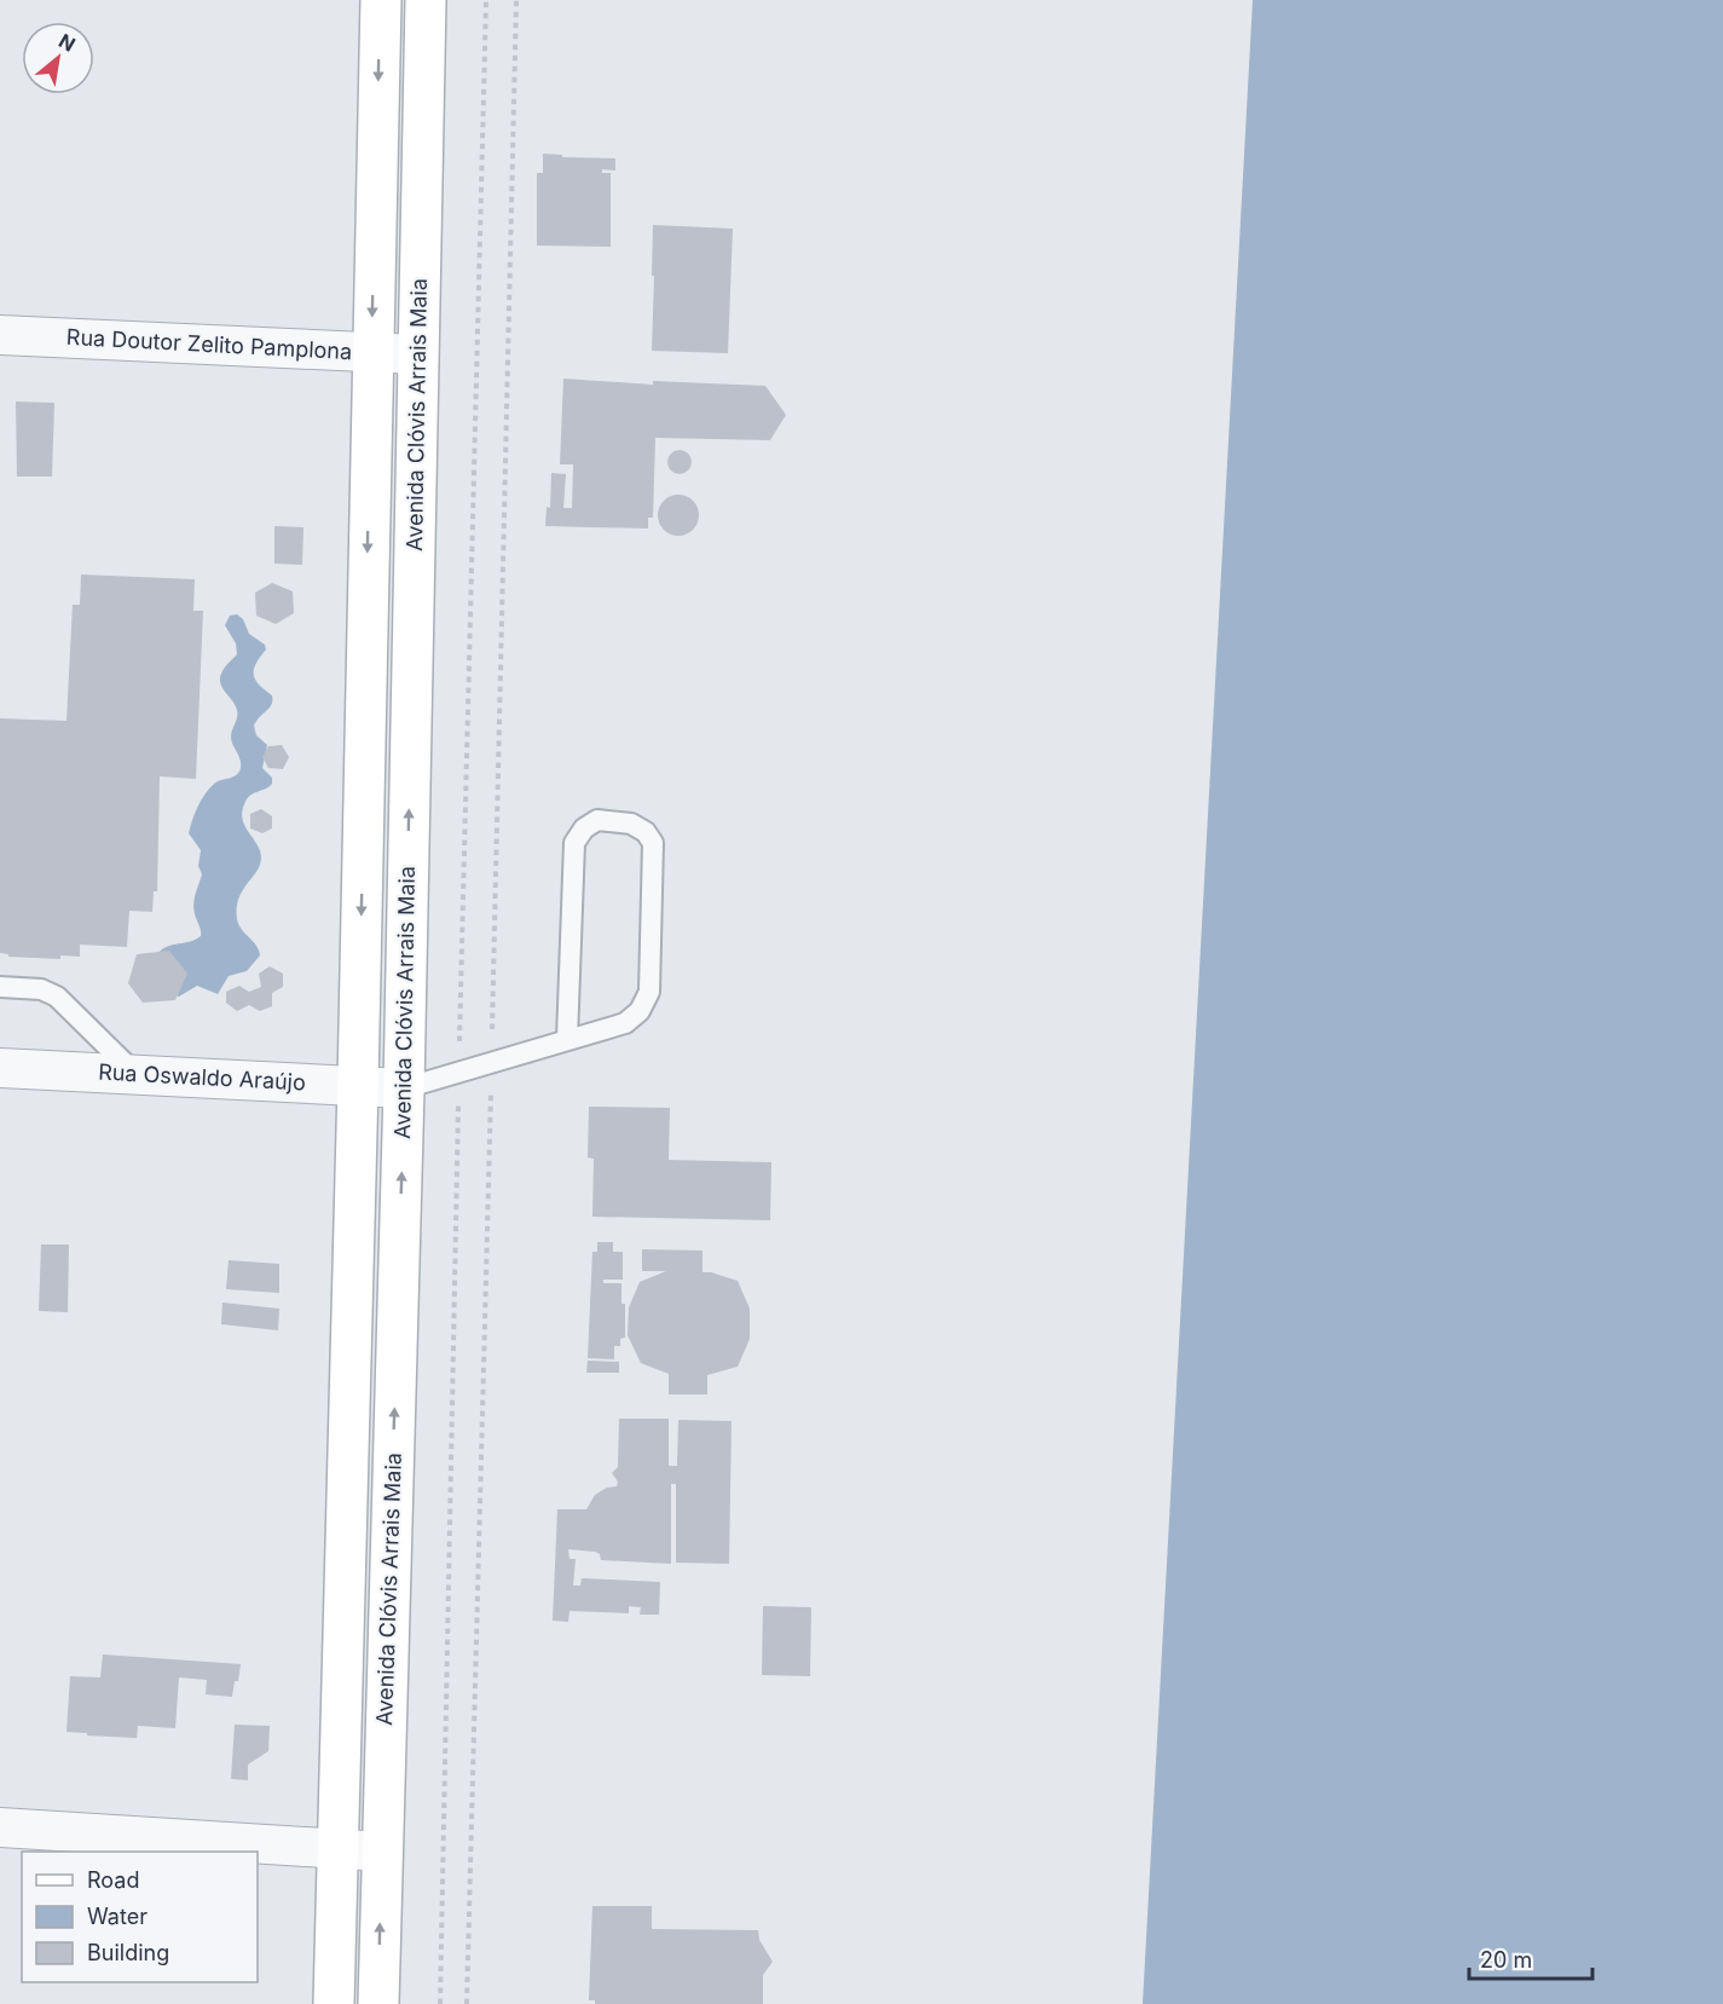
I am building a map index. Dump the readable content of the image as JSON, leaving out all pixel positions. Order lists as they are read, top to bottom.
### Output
{
  "streets": {
    "main road": ["Avenida Clóvis Arrais Maia"],
    "street": ["Rua Doutor Zelito Pamplona", "Rua Oswaldo Araújo"]
  },
  "crossings": [
    ["Rua Doutor Zelito Pamplona", "Avenida Clóvis Arrais Maia"],
    ["Avenida Clóvis Arrais Maia", "Rua Oswaldo Araújo"]
  ],
  "legend": ["Road", "Water", "Building"],
  "scale_bar": "20 m",
  "north": "top right"
}
